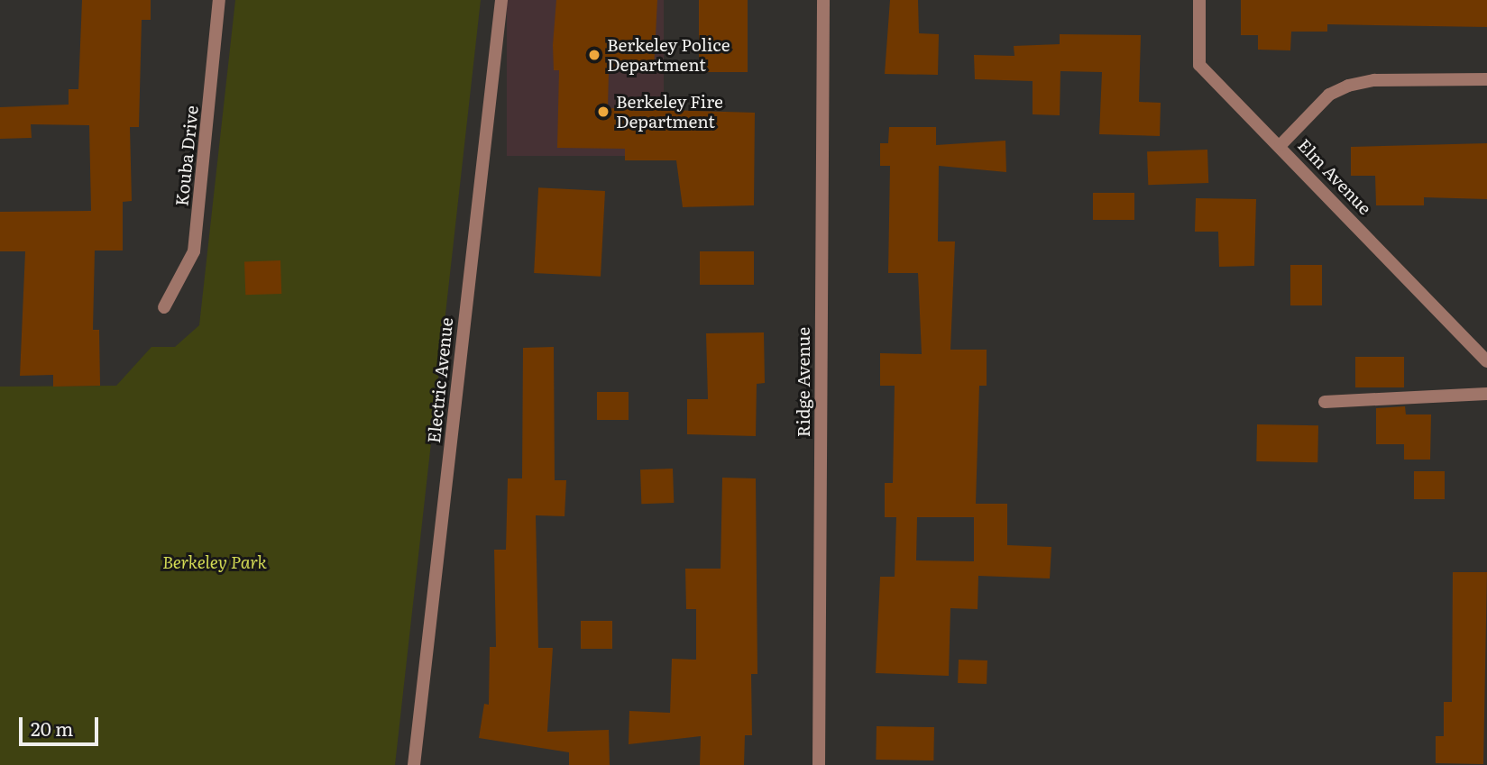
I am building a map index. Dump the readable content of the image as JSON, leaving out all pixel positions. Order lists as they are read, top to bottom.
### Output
{
  "streets": {
    "street": [
      "Kouba Drive",
      "Elm Avenue",
      "Electric Avenue",
      "Ridge Avenue"
    ]
  },
  "parks": ["Berkeley Park"],
  "places": ["Berkeley Police Department", "Berkeley Fire Department"],
  "scale_bar": "20 m"
}
